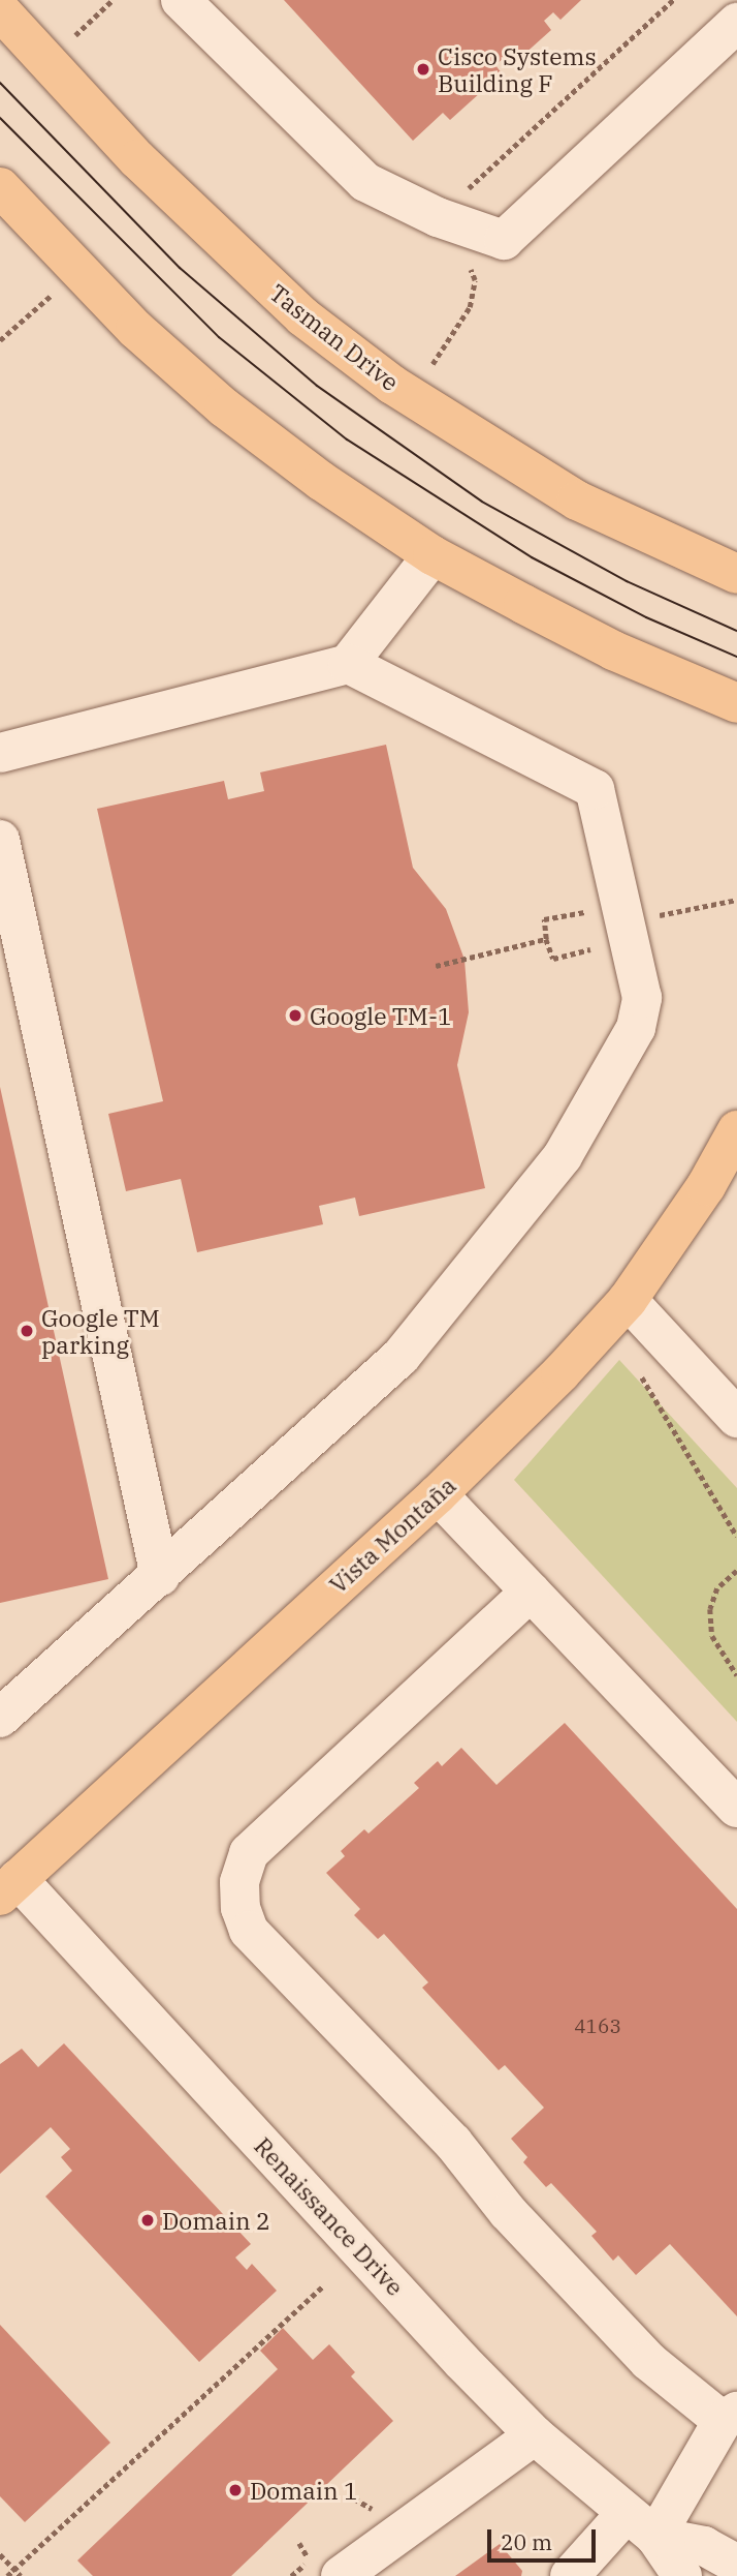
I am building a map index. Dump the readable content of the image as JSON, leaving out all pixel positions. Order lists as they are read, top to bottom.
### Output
{
  "streets": {
    "main road": ["Tasman Drive", "Vista Montaña"],
    "street": ["Renaissance Drive"]
  },
  "crossings": [
    ["Vista Montaña", "Renaissance Drive"]
  ],
  "places": [
    "Cisco Systems Building F",
    "Google TM-1",
    "Google TM parking",
    "Domain 2",
    "Domain 1"
  ],
  "house_numbers": ["4163"],
  "scale_bar": "20 m"
}
